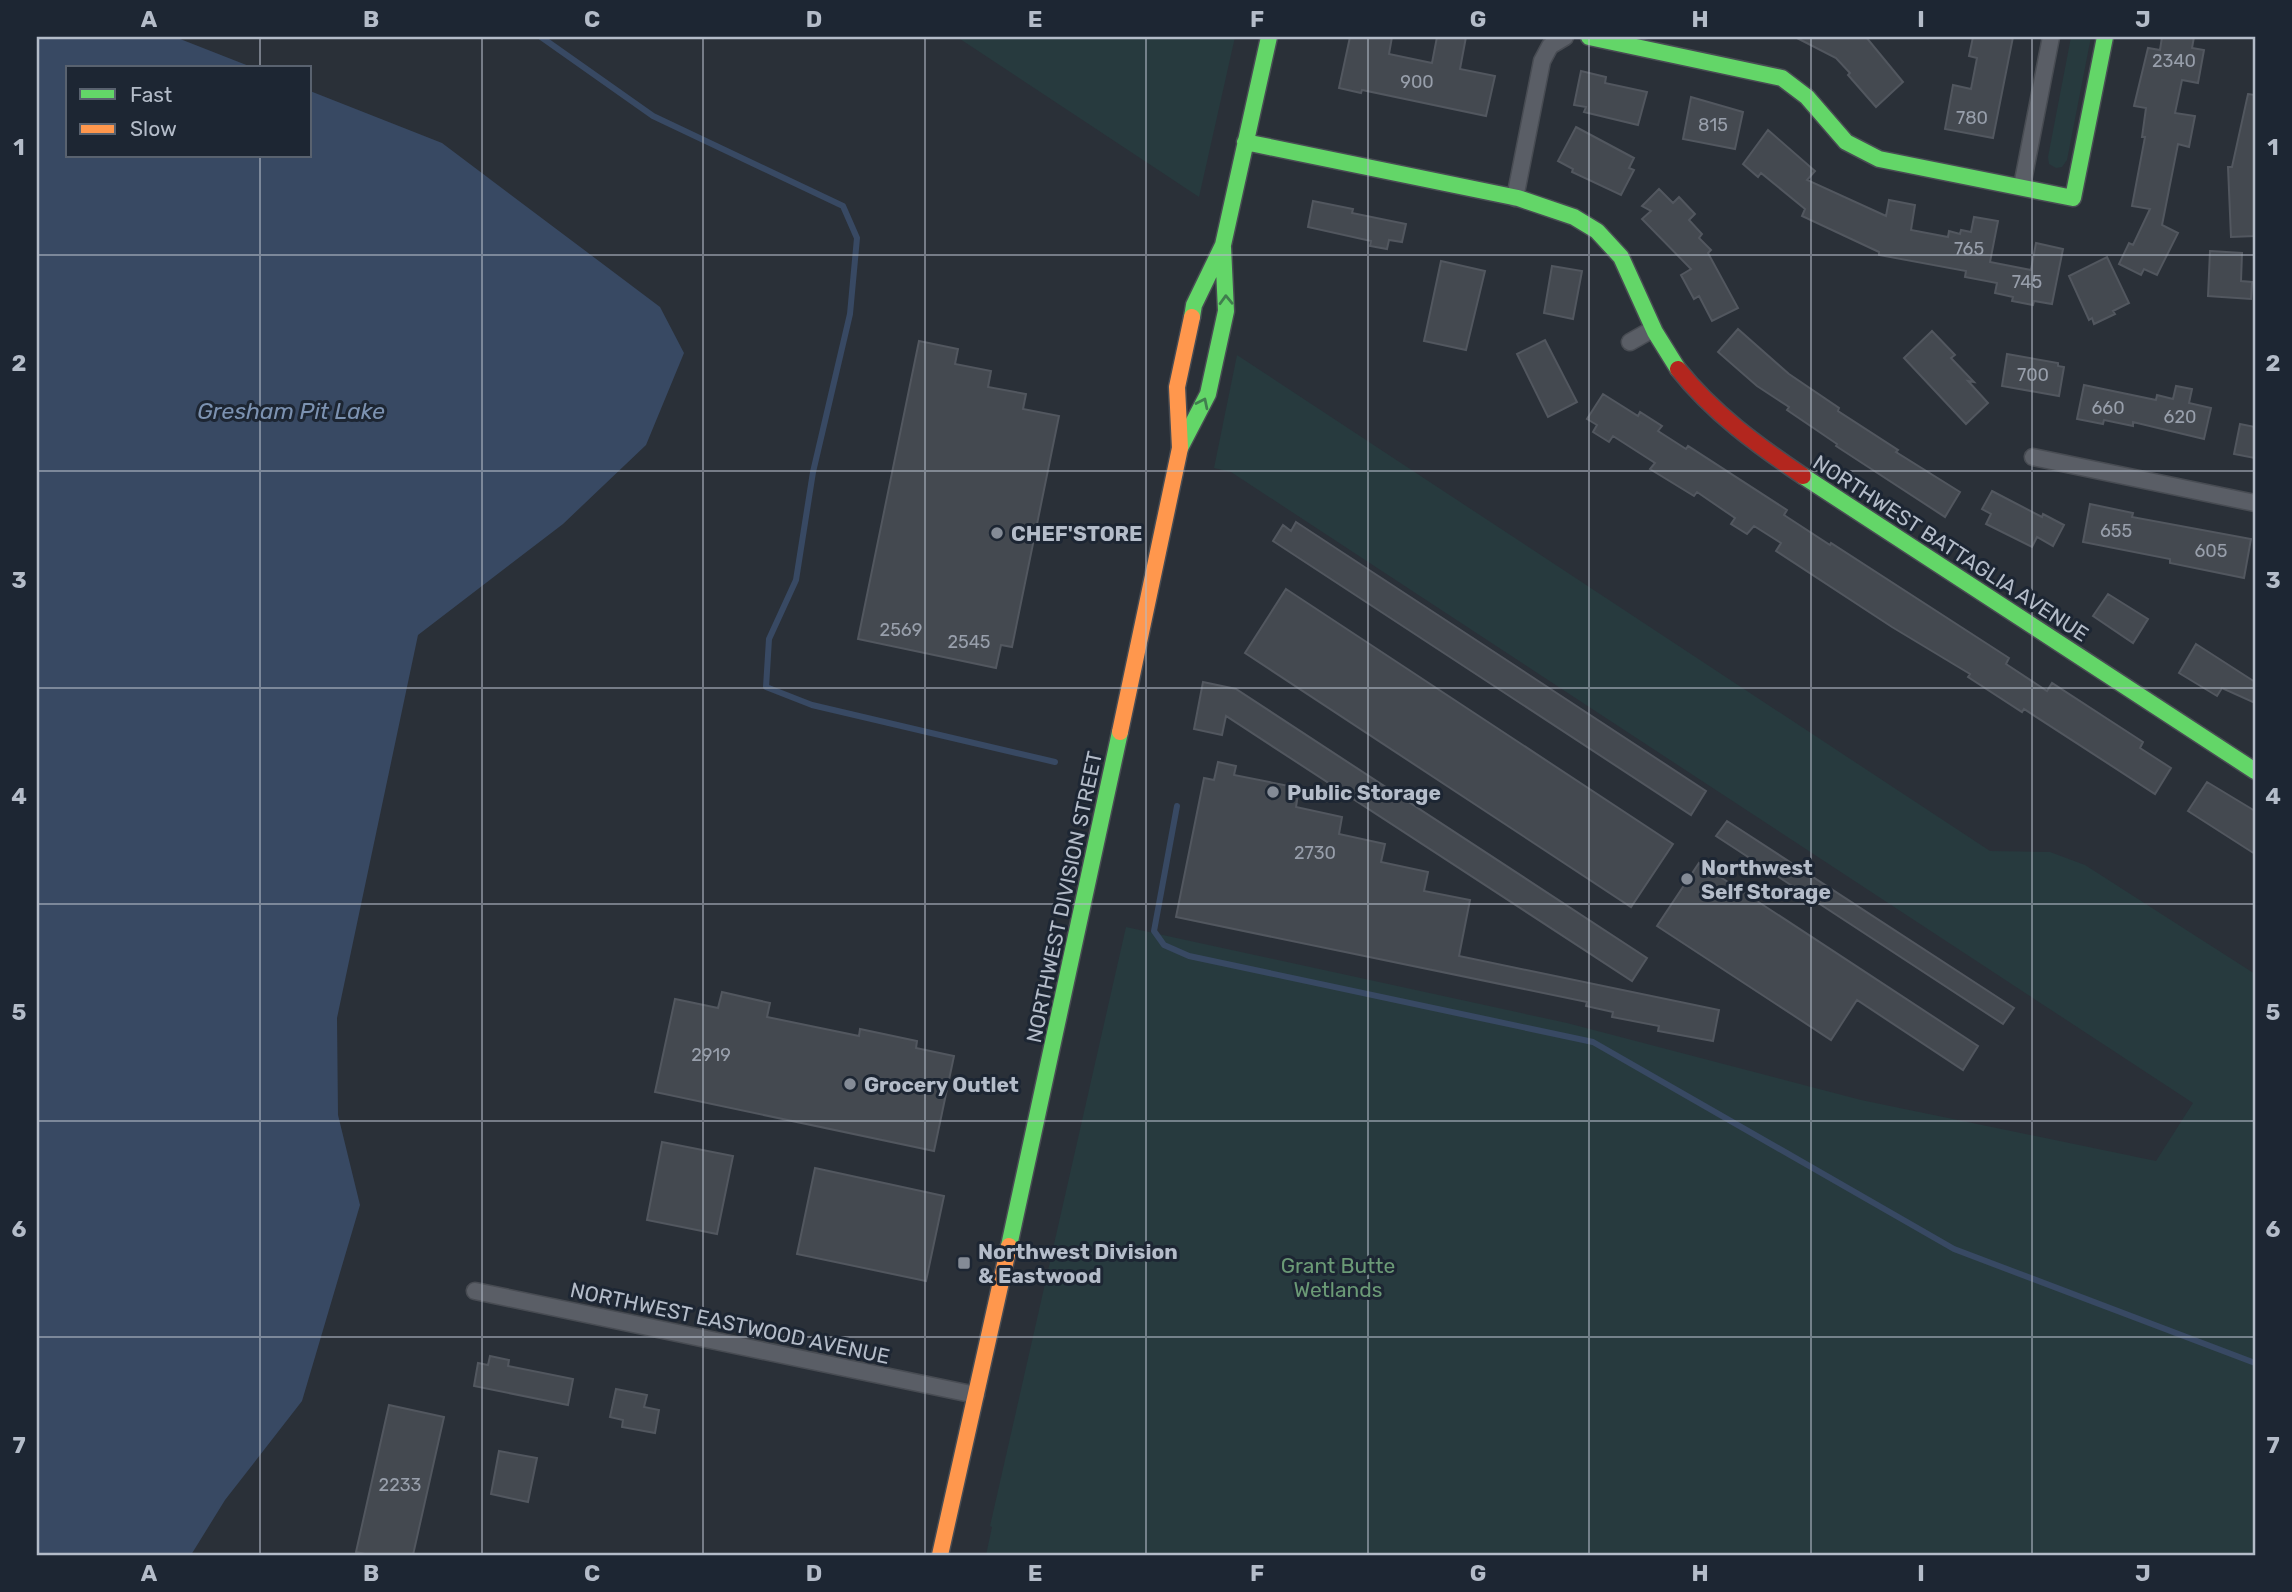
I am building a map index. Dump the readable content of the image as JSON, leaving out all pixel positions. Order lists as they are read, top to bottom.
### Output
{
  "streets": {
    "street": ["NORTHWEST BATTAGLIA AVENUE", "NORTHWEST DIVISION STREET", "NORTHWEST EASTWOOD AVENUE"]
  },
  "crossings": [
    ["NORTHWEST BATTAGLIA AVENUE", "NORTHWEST DIVISION STREET"],
    ["NORTHWEST DIVISION STREET", "NORTHWEST EASTWOOD AVENUE"]
  ],
  "water": ["Gresham Pit Lake"],
  "parks": ["Grant Butte Wetlands"],
  "places": {
    "other": [
      "CHEF'STORE",
      "Public Storage",
      "Northwest Self Storage",
      "Grocery Outlet"
    ],
    "transit": ["Northwest Division & Eastwood"]
  },
  "house_numbers": [
    "2340",
    "900",
    "780",
    "815",
    "765",
    "745",
    "700",
    "660",
    "620",
    "655",
    "605",
    "2569",
    "2545",
    "2730",
    "2919",
    "2233"
  ],
  "legend": ["Fast", "Slow"],
  "grid": {
    "columns": [
      "A",
      "B",
      "C",
      "D",
      "E",
      "F",
      "G",
      "H",
      "I",
      "J"
    ],
    "rows": [
      "1",
      "2",
      "3",
      "4",
      "5",
      "6",
      "7"
    ]
  }
}
